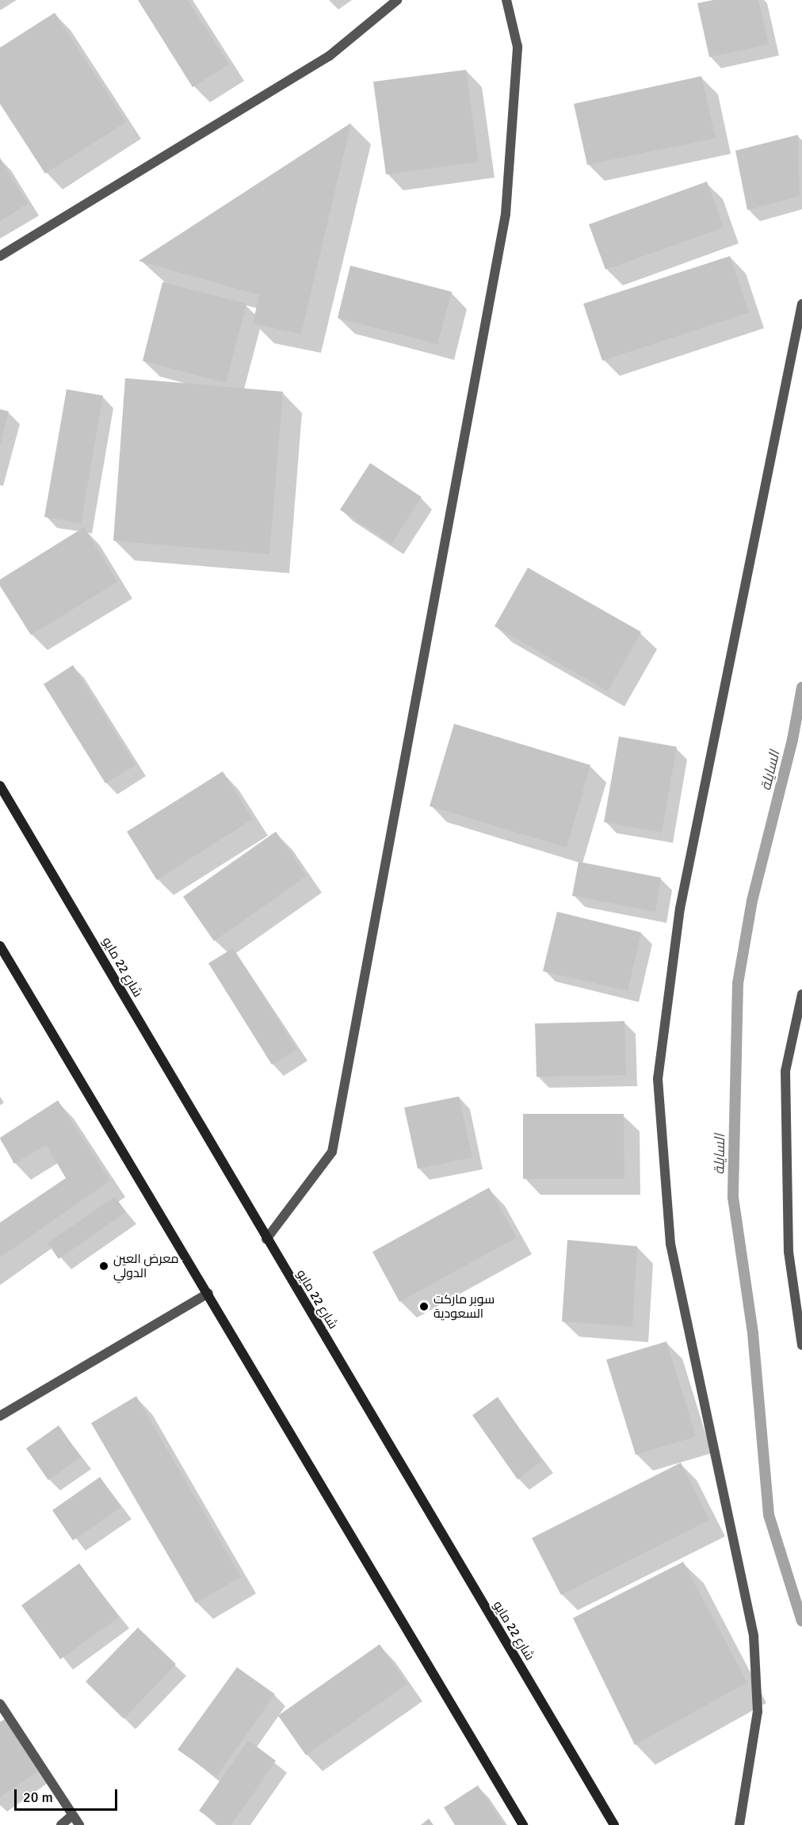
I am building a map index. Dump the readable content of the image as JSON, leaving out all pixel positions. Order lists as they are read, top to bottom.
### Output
{
  "streets": {
    "main road": ["شارع 22 مايو"]
  },
  "water": ["السايلة"],
  "places": ["معرض العين الدولي", "سوبر ماركت السعودية"],
  "scale_bar": "20 m"
}
